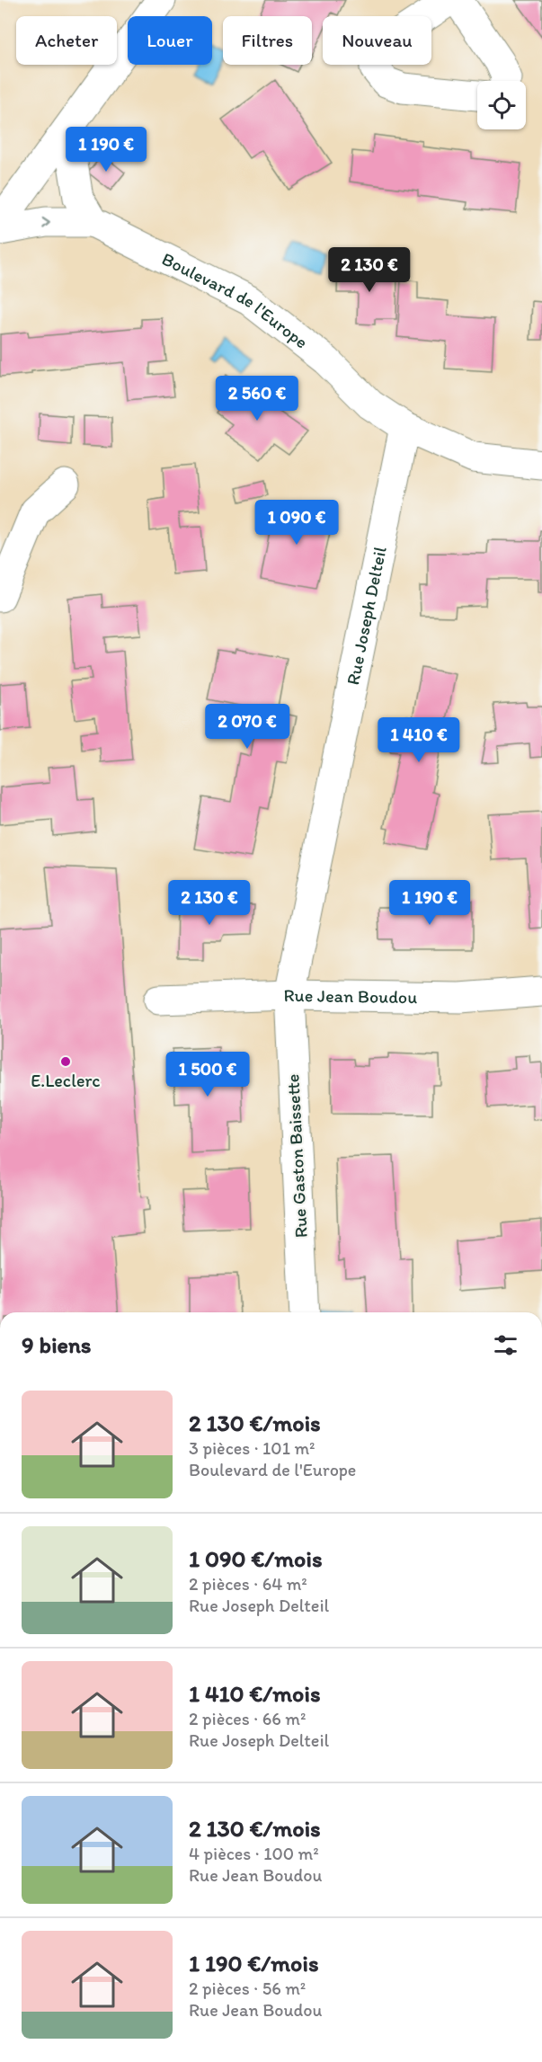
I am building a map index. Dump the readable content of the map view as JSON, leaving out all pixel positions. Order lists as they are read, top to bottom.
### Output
{
  "streets": {
    "street": [
      "Boulevard de l'Europe",
      "Rue Joseph Delteil",
      "Rue Jean Boudou",
      "Rue Gaston Baissette"
    ]
  },
  "crossings": [
    ["Boulevard de l'Europe", "Rue Joseph Delteil"],
    ["Rue Joseph Delteil", "Rue Jean Boudou"],
    ["Rue Joseph Delteil", "Rue Gaston Baissette"],
    ["Rue Jean Boudou", "Rue Gaston Baissette"]
  ],
  "places": ["E.Leclerc"],
  "page": {
    "chip": [
      "Acheter",
      "Louer",
      "Filtres",
      "Nouveau"
    ],
    "price": [
      "1 190 €",
      "2 130 €",
      "2 560 €",
      "1 090 €",
      "2 070 €",
      "1 410 €",
      "2 130 €",
      "1 190 €",
      "1 500 €"
    ],
    "heading": "9 biens",
    "list": [
      {
        "name": "2 130 €/mois",
        "note": "3 pièces · 101 m² · Boulevard de l'Europe"
      },
      {
        "name": "1 090 €/mois",
        "note": "2 pièces · 64 m² · Rue Joseph Delteil"
      },
      {
        "name": "1 410 €/mois",
        "note": "2 pièces · 66 m² · Rue Joseph Delteil"
      },
      {
        "name": "2 130 €/mois",
        "note": "4 pièces · 100 m² · Rue Jean Boudou"
      },
      {
        "name": "1 190 €/mois",
        "note": "2 pièces · 56 m² · Rue Jean Boudou"
      }
    ]
  }
}
